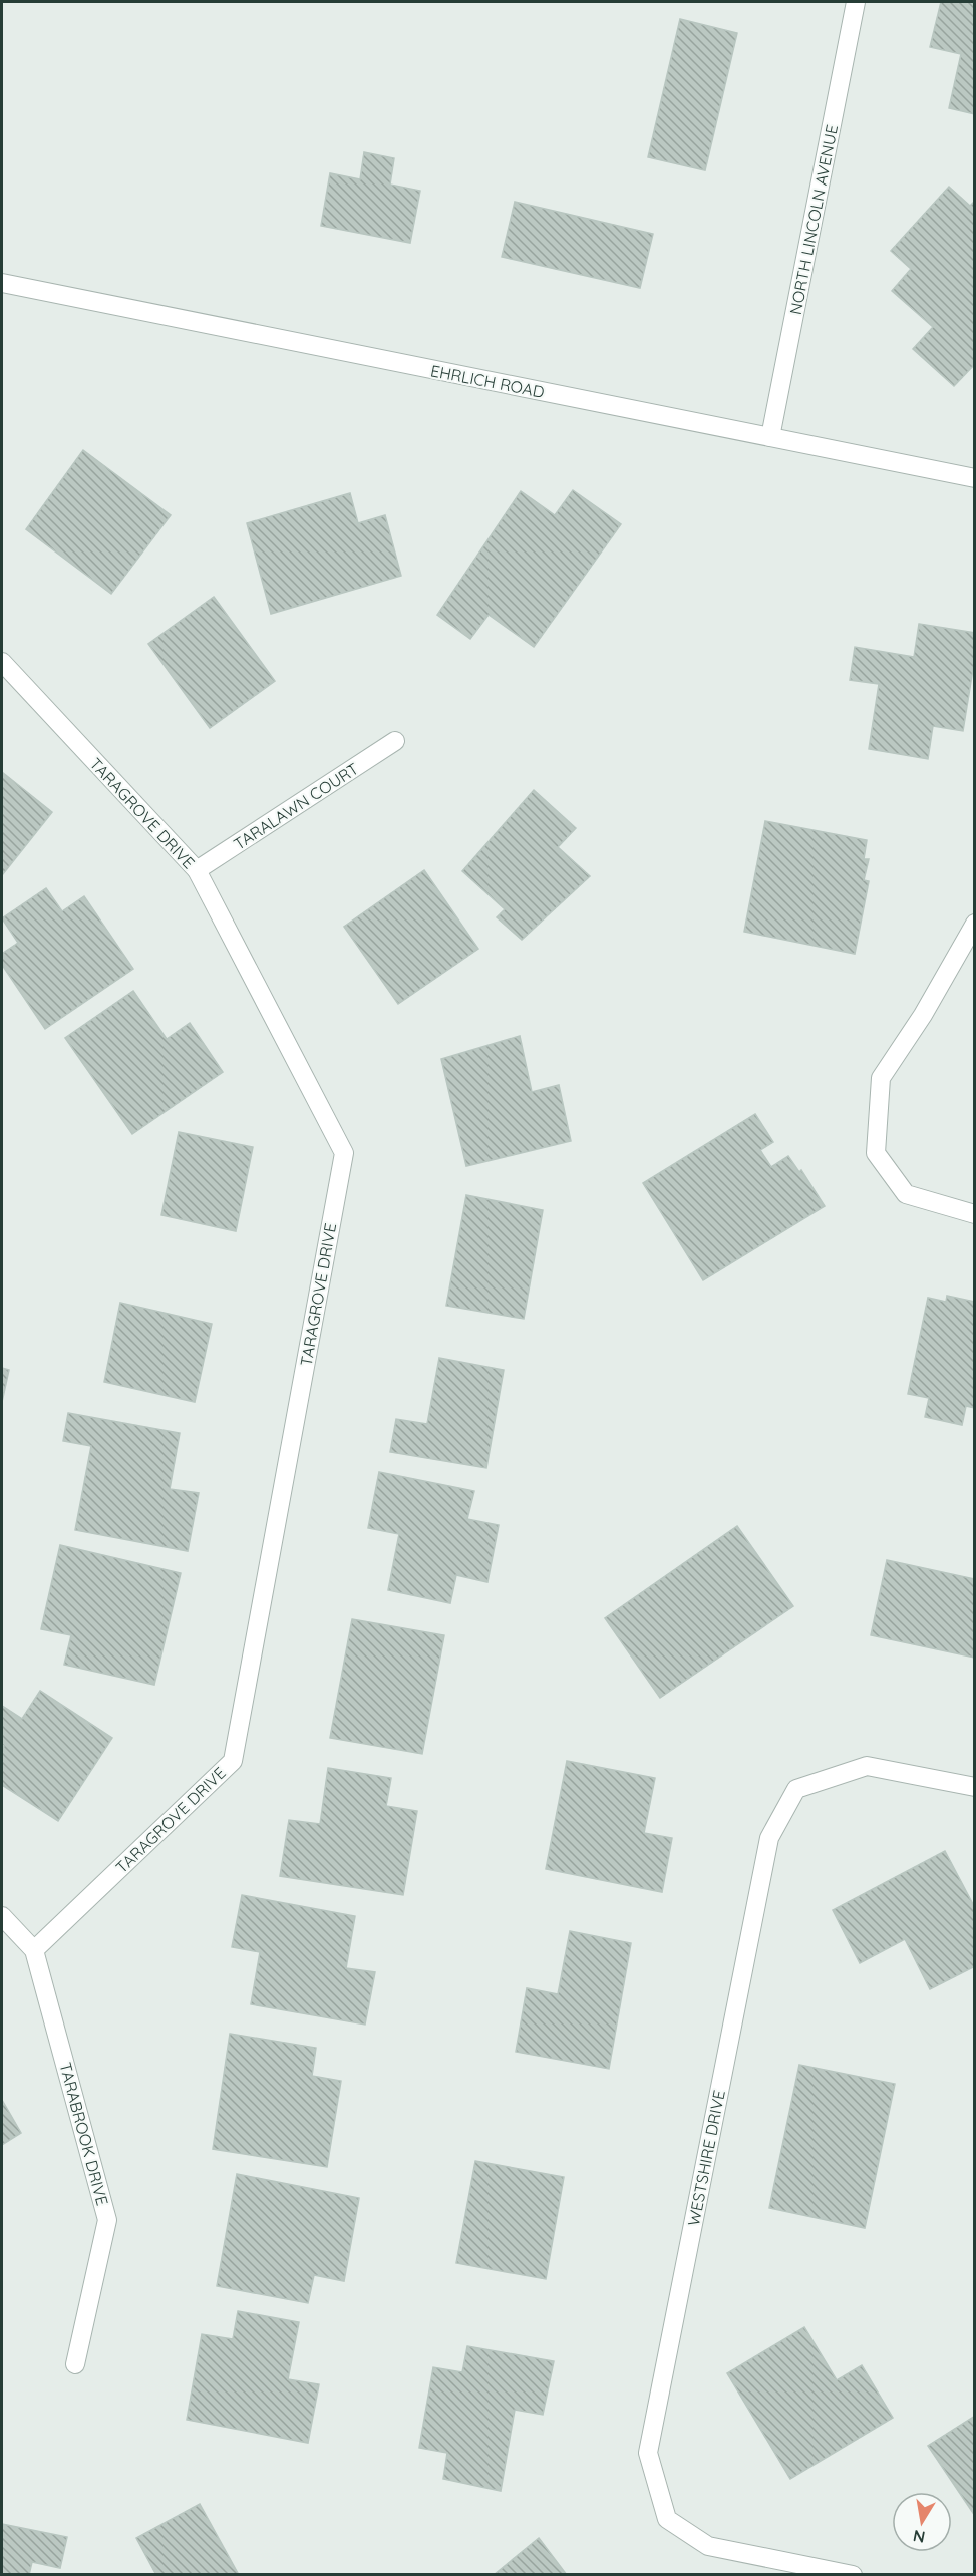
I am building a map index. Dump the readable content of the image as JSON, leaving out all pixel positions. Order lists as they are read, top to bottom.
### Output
{
  "streets": {
    "street": [
      "NORTH LINCOLN AVENUE",
      "EHRLICH ROAD",
      "TARALAWN COURT",
      "TARAGROVE DRIVE",
      "TARABROOK DRIVE",
      "WESTSHIRE DRIVE"
    ]
  },
  "crossings": [
    ["NORTH LINCOLN AVENUE", "EHRLICH ROAD"],
    ["TARALAWN COURT", "TARAGROVE DRIVE"],
    ["TARAGROVE DRIVE", "TARABROOK DRIVE"]
  ],
  "north": "bottom"
}
